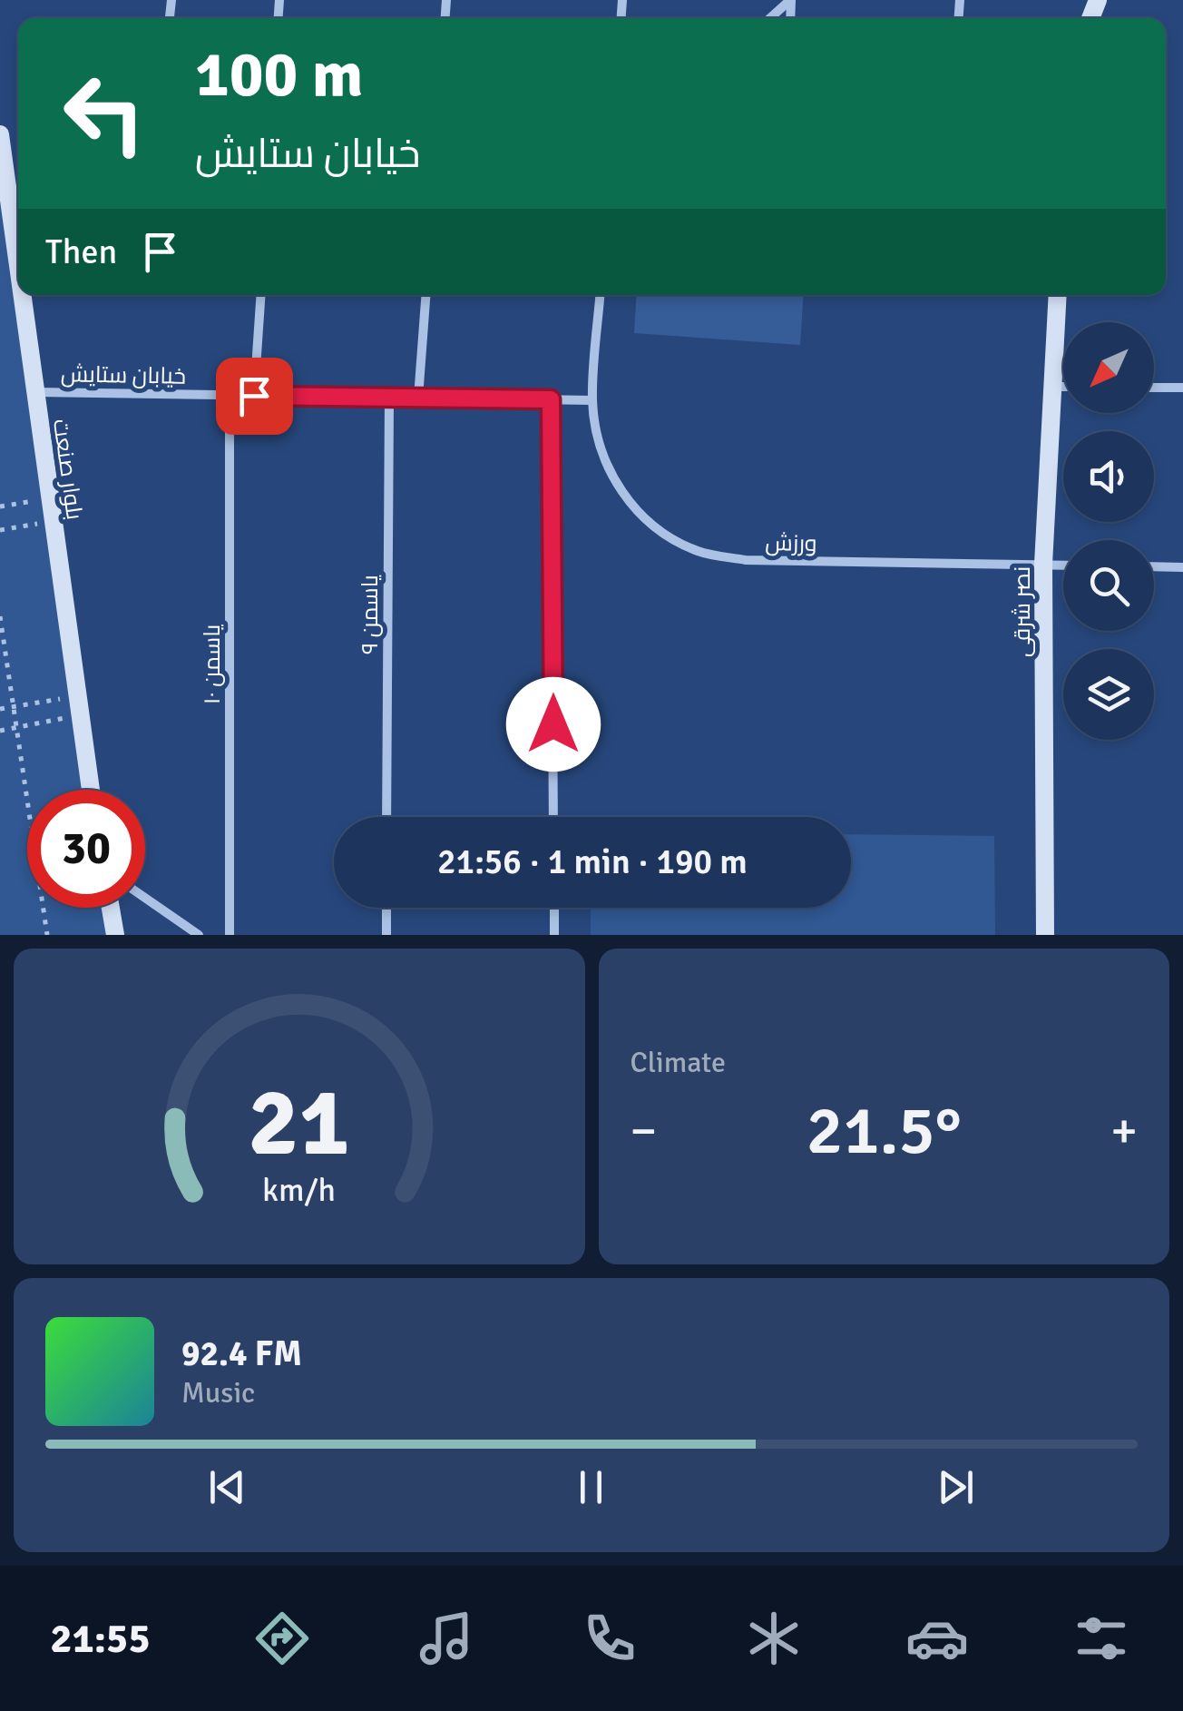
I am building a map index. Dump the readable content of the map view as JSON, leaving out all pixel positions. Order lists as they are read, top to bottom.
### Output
{
  "streets": {
    "main road": ["بلوار صنعت", "نصر شرقی"],
    "street": [
      "خیابان ستایش",
      "ورزش",
      "یاسمن ۹",
      "یاسمن ۱۰"
    ]
  },
  "crossings": [
    ["خیابان ستایش", "بلوار صنعت"],
    ["خیابان ستایش", "ورزش"],
    ["خیابان ستایش", "یاسمن ۹"],
    ["خیابان ستایش", "یاسمن ۱۰"],
    ["ورزش", "نصر شرقی"]
  ],
  "north": "bottom left",
  "page": {
    "turn": ["100 m", "خیابان ستایش"],
    "then": "Then",
    "limit": "30",
    "trip": "21:56 · 1 min · 190 m",
    "tile": "Climate",
    "heat": ["−", "21.5°", "+"],
    "song": ["92.4 FM", "Music"],
    "tabs": "21:55",
    "gauge": ["21", "km/h"]
  }
}
